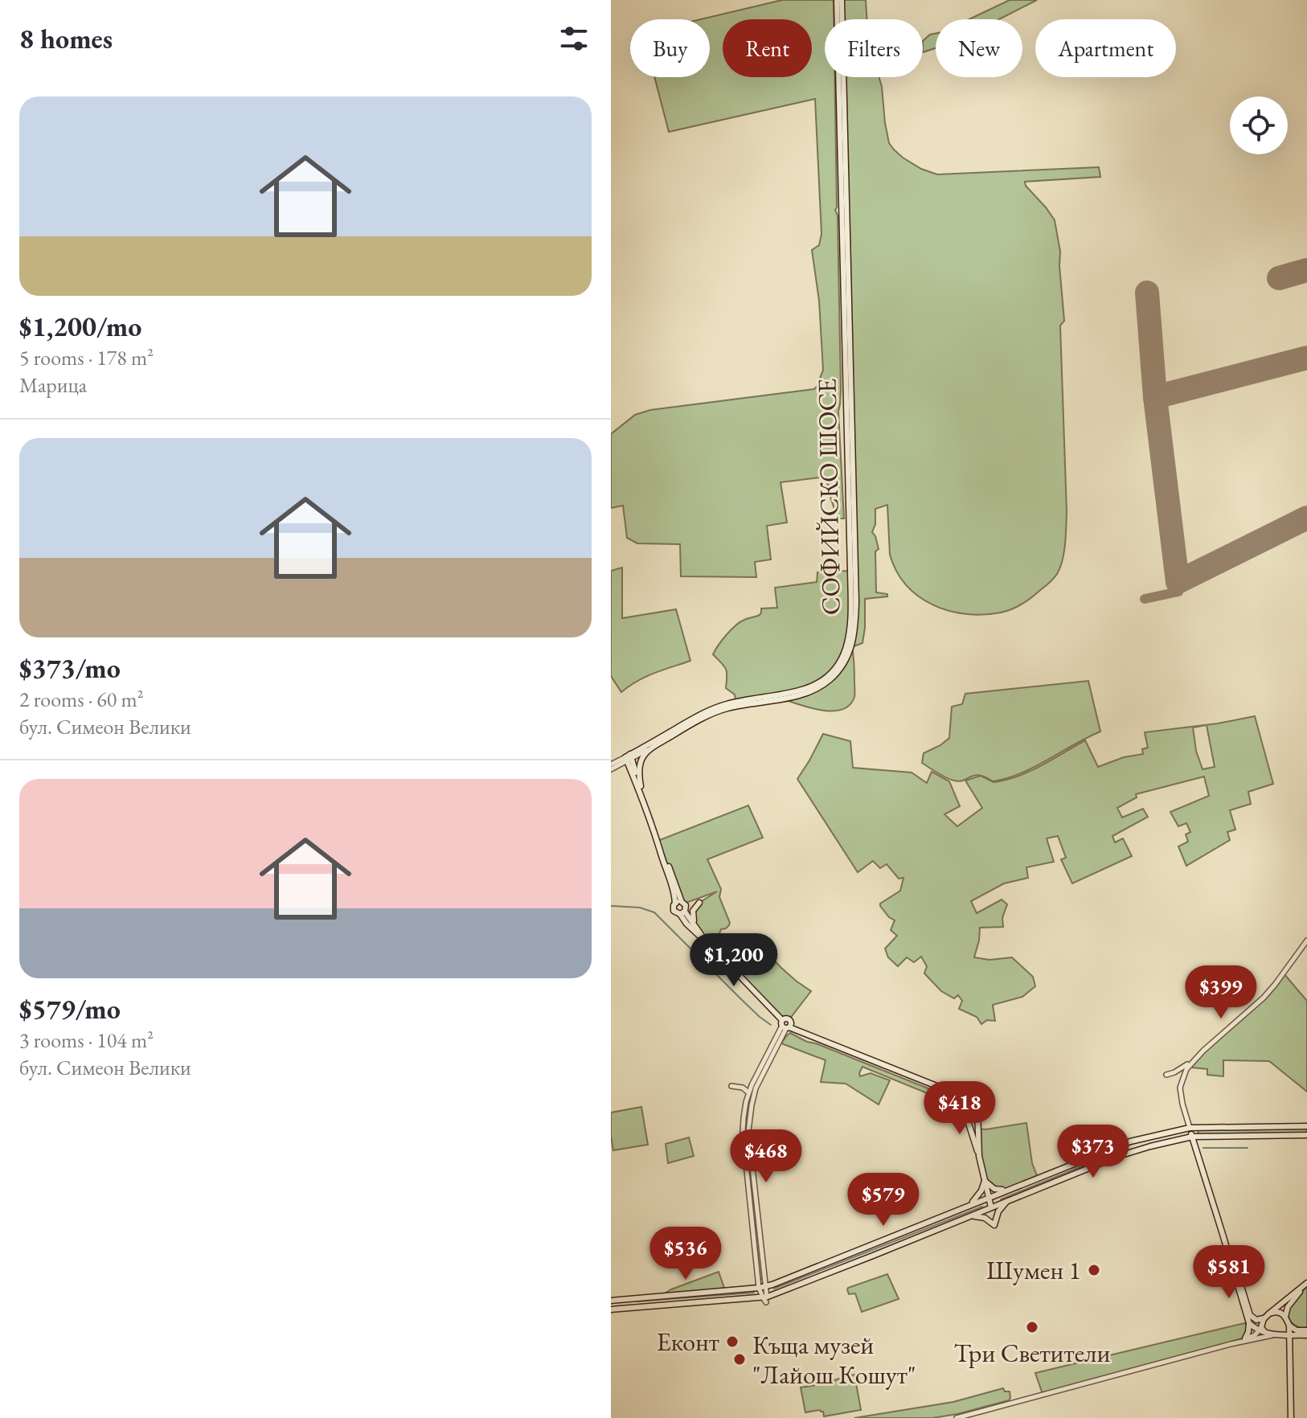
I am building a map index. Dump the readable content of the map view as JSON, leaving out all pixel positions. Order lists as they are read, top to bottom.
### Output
{
  "streets": {
    "main road": ["СОФИЙСКО ШОСЕ"]
  },
  "places": [
    "Шумен 1",
    "Три Светители",
    "Еконт",
    "Къща музей \"Лайош Кошут\""
  ],
  "page": {
    "heading": "8 homes",
    "chip": [
      "Buy",
      "Rent",
      "Filters",
      "New",
      "Apartment"
    ],
    "list": [
      {
        "name": "$1,200/mo",
        "note": "5 rooms · 178 m² · Марица"
      },
      {
        "name": "$373/mo",
        "note": "2 rooms · 60 m² · бул. Симеон Велики"
      },
      {
        "name": "$579/mo",
        "note": "3 rooms · 104 m² · бул. Симеон Велики"
      }
    ],
    "price": [
      "$1,200",
      "$399",
      "$418",
      "$373",
      "$468",
      "$579",
      "$536",
      "$581"
    ]
  }
}
